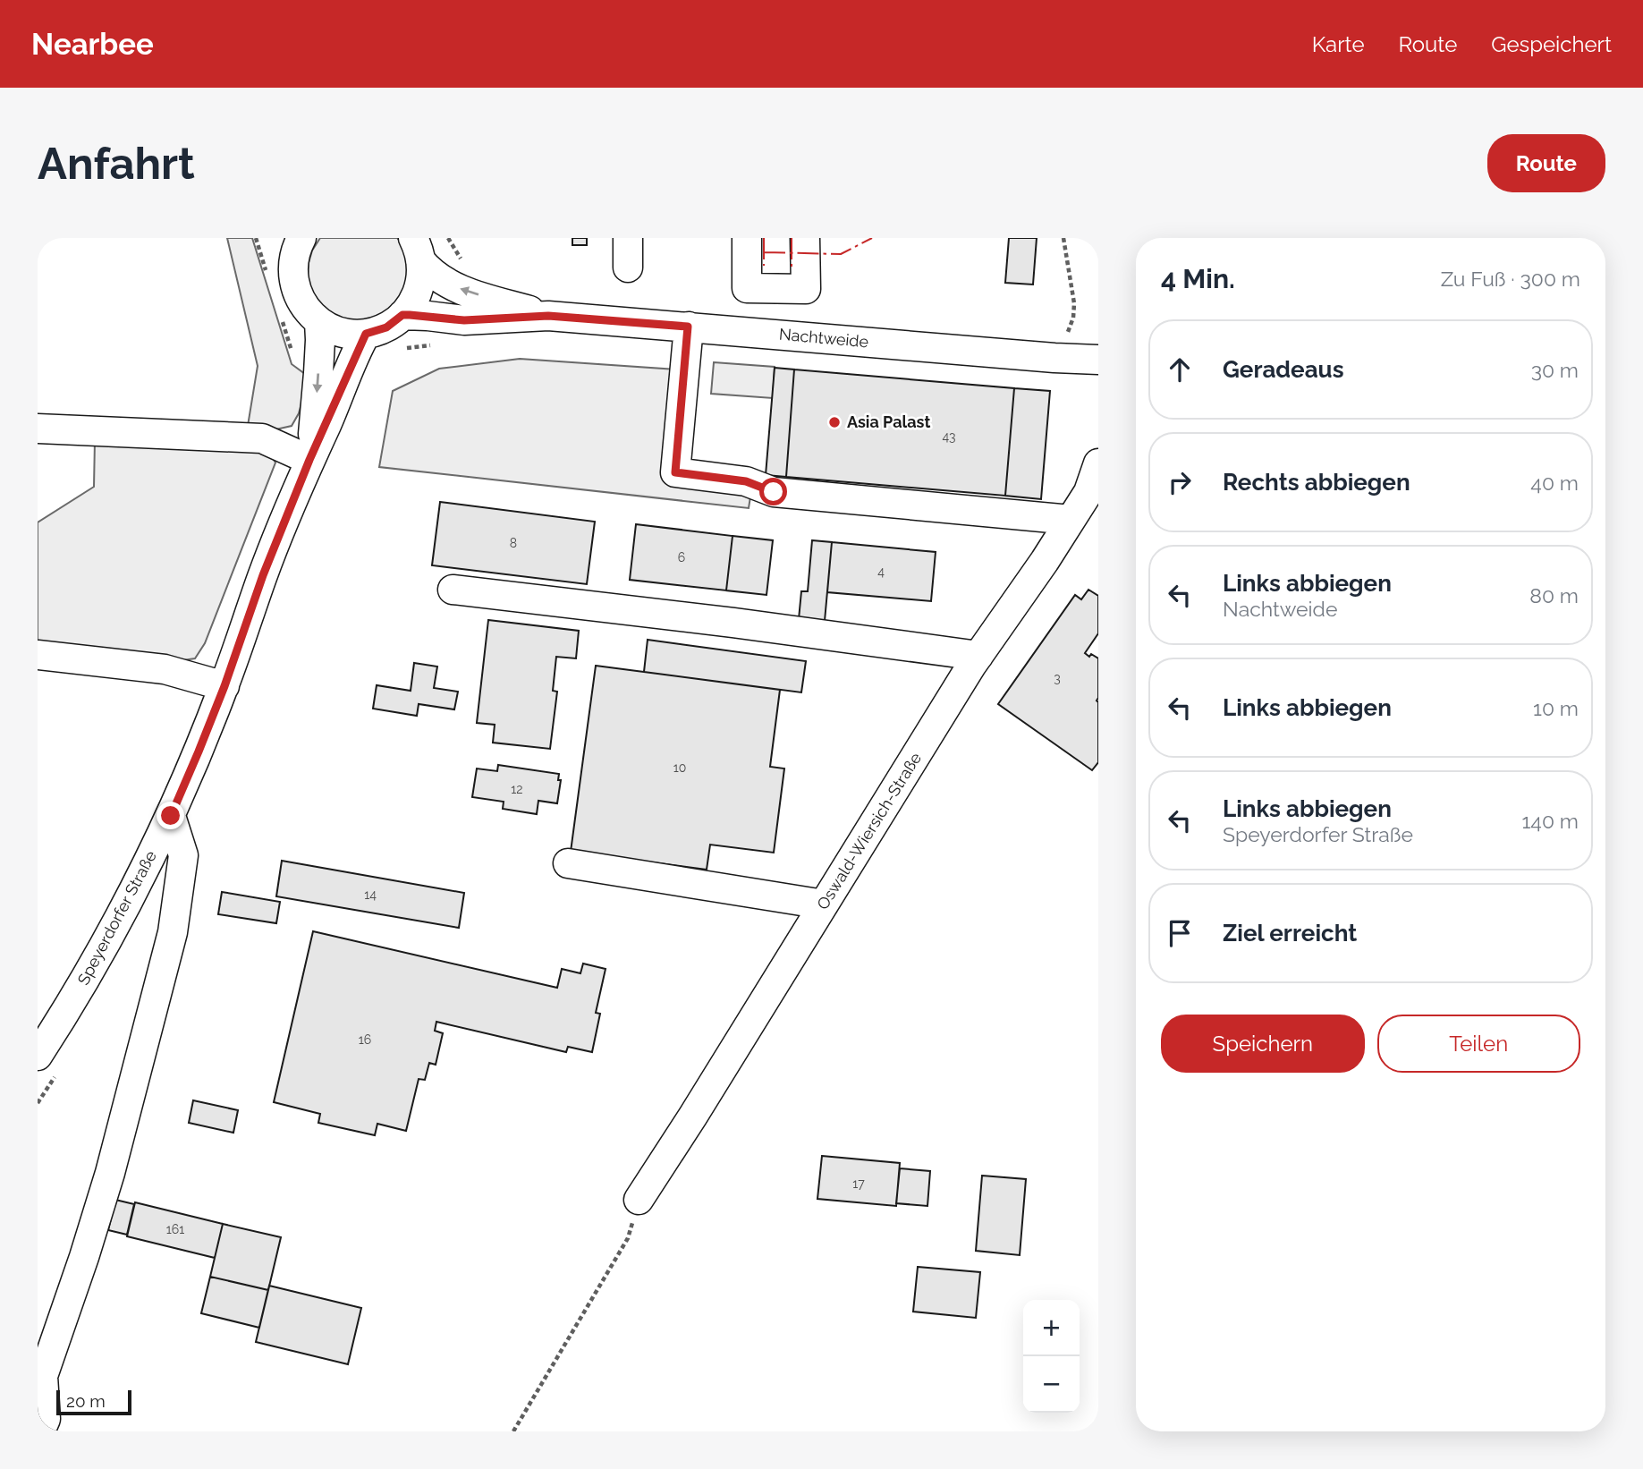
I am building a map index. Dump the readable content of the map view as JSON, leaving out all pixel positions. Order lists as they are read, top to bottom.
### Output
{
  "streets": {
    "street": ["Nachtweide", "Oswald-Wiersich-Straße", "Speyerdorfer Straße"]
  },
  "places": ["Asia Palast"],
  "house_numbers": [
    "43",
    "8",
    "6",
    "4",
    "3",
    "10",
    "12",
    "14",
    "16",
    "17",
    "161"
  ],
  "scale_bar": "20 m",
  "page": {
    "header": "Nearbee",
    "nav": ["Karte", "Route", "Gespeichert"],
    "buttons": [
      "Route",
      ["Speichern", "Teilen"]
    ],
    "title": "Anfahrt",
    "heading": ["4 Min.", "Zu Fuß · 300 m"],
    "list": [
      ["Geradeaus", "30 m"],
      ["Rechts abbiegen", "40 m"],
      ["Links abbiegen", "Nachtweide", "80 m"],
      ["Links abbiegen", "10 m"],
      ["Links abbiegen", "Speyerdorfer Straße", "140 m"],
      "Ziel erreicht"
    ],
    "map_buttons": ["+", "−"],
    "scale": "20 m"
  }
}
